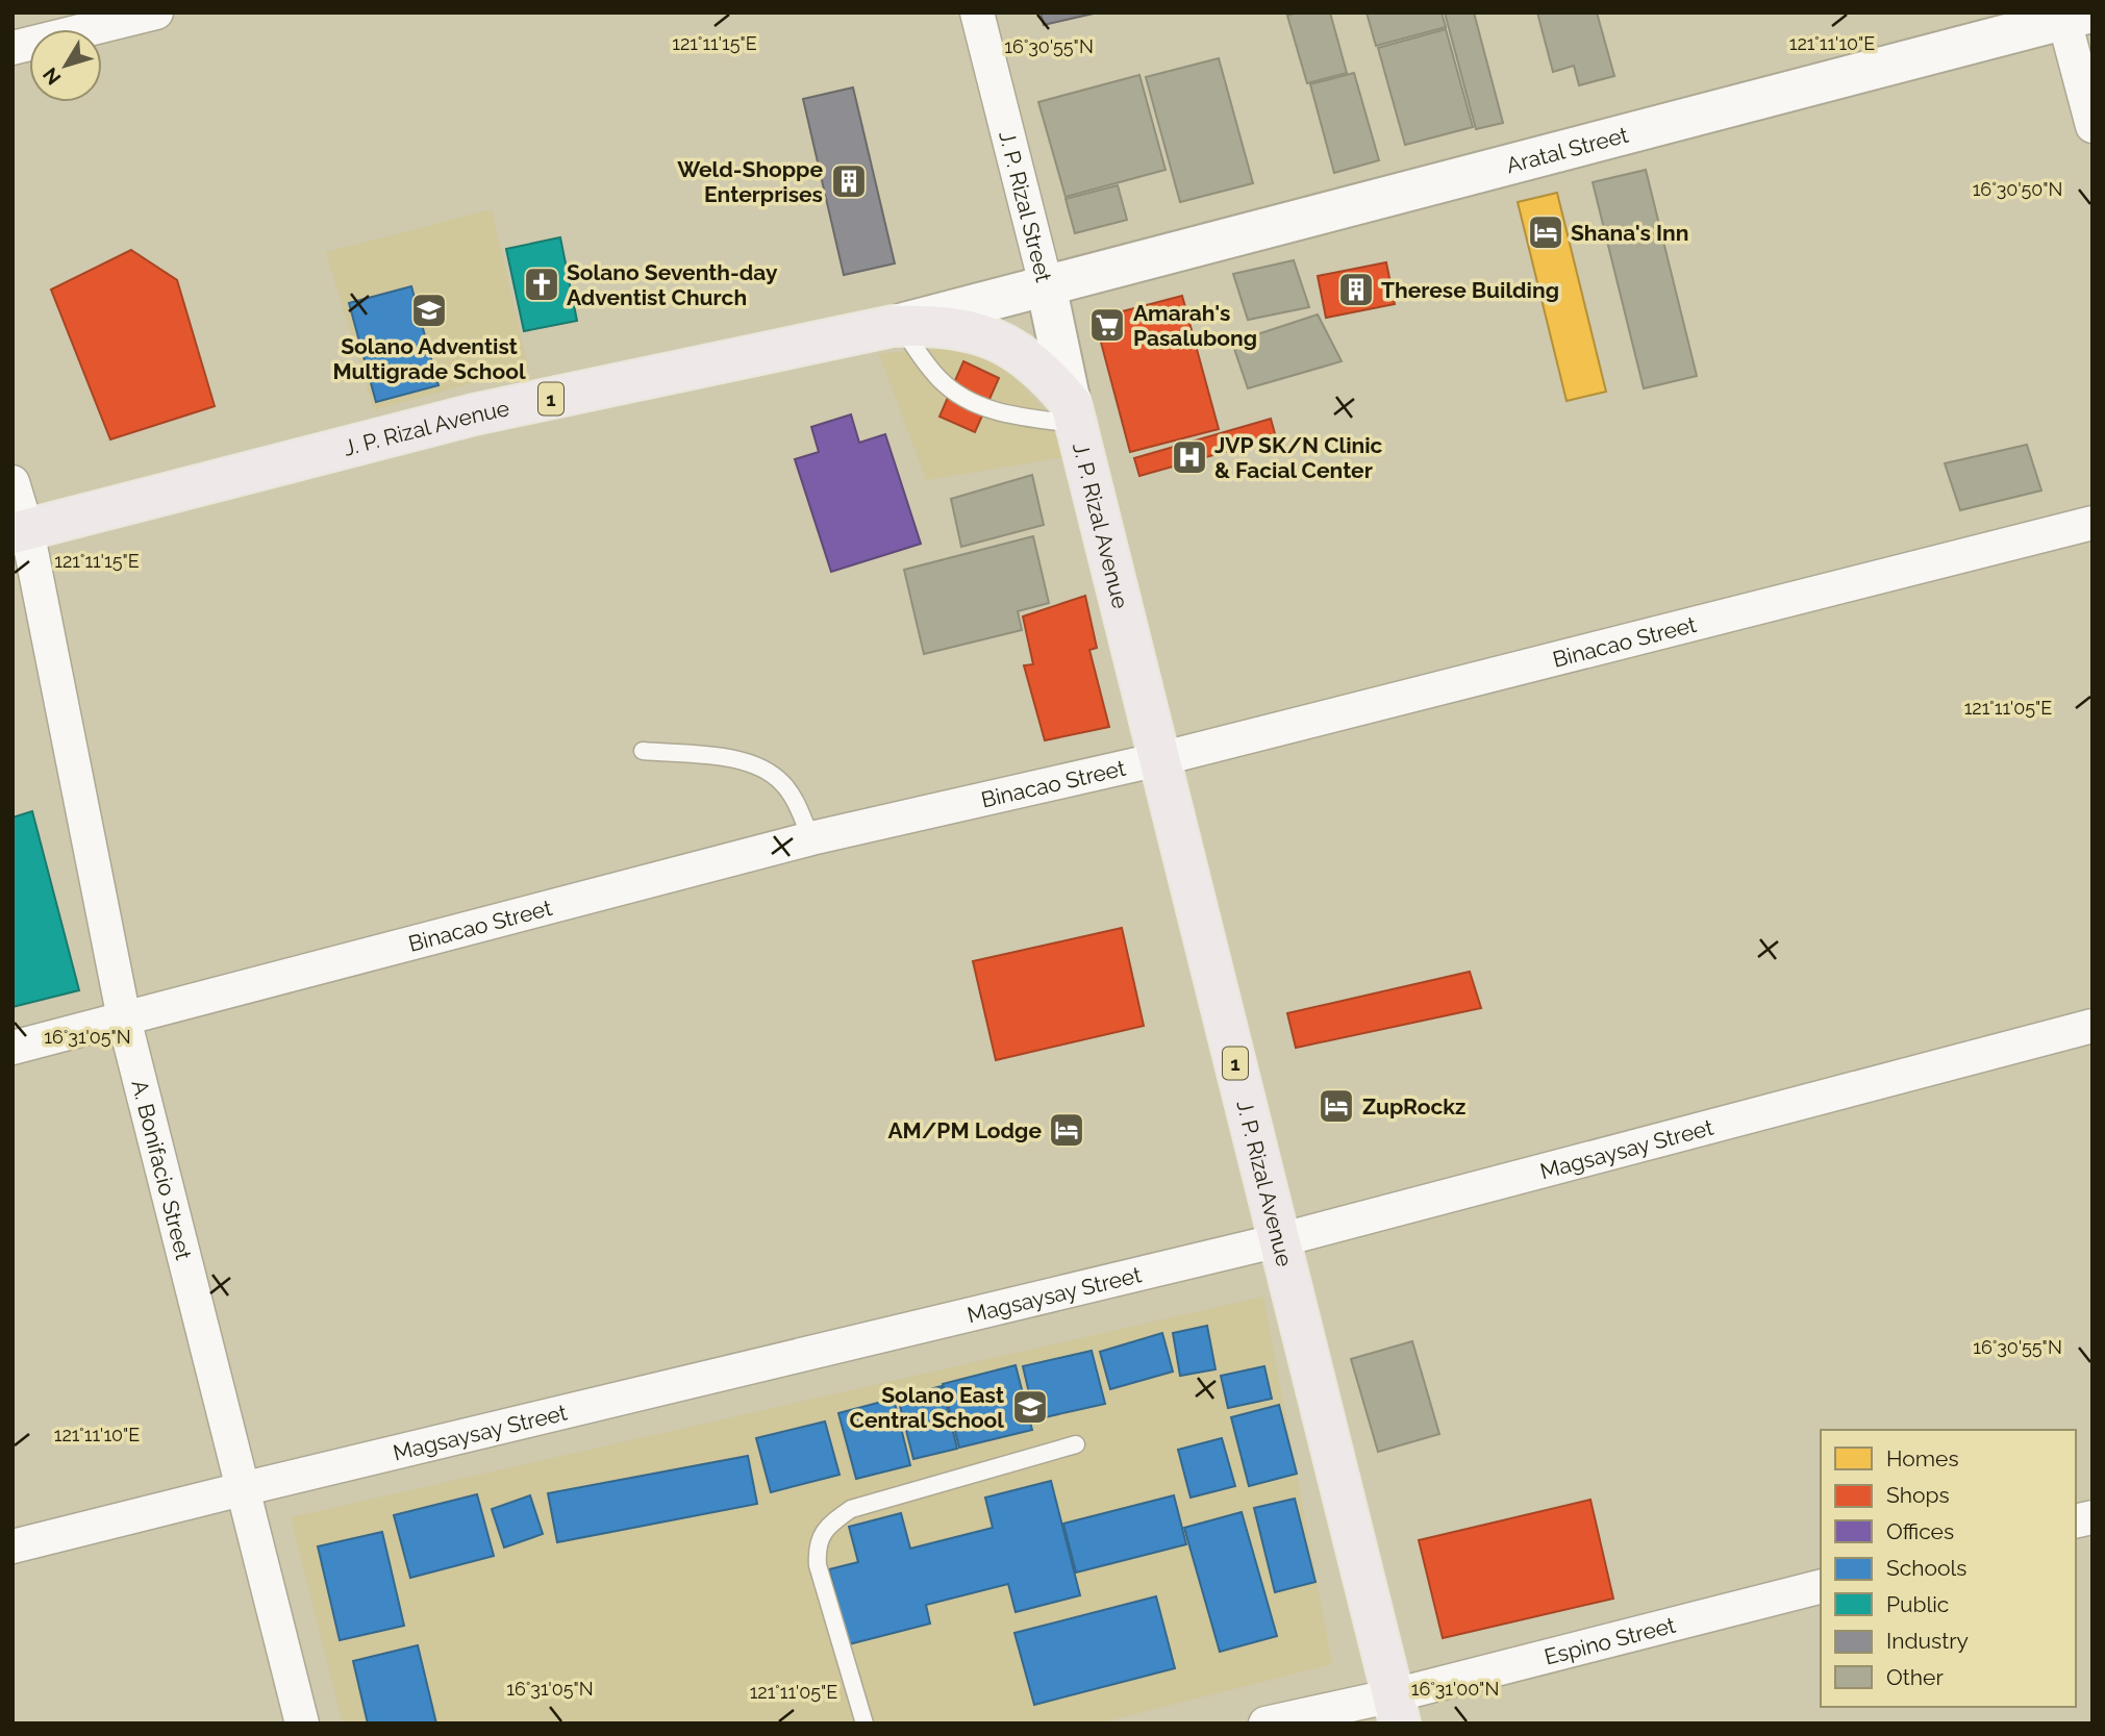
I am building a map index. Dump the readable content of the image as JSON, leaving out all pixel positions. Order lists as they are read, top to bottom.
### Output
{
  "streets": {
    "main road": ["1", "J. P. Rizal Avenue"],
    "street": [
      "Aratal Street",
      "J. P. Rizal Street",
      "Binacao Street",
      "Magsaysay Street",
      "A. Bonifacio Street",
      "Espino Street"
    ]
  },
  "crossings": [
    ["Aratal Street", "J. P. Rizal Street"],
    ["Aratal Street", "J. P. Rizal Avenue"],
    ["J. P. Rizal Street", "J. P. Rizal Avenue"],
    ["J. P. Rizal Avenue", "Binacao Street"],
    ["J. P. Rizal Avenue", "Magsaysay Street"],
    ["J. P. Rizal Avenue", "A. Bonifacio Street"],
    ["J. P. Rizal Avenue", "Espino Street"],
    ["Binacao Street", "A. Bonifacio Street"],
    ["Magsaysay Street", "A. Bonifacio Street"]
  ],
  "places": {
    "building": ["Weld-Shoppe Enterprises", "Therese Building"],
    "hotel": ["Shana's Inn", "ZupRockz", "AM/PM Lodge"],
    "church": ["Solano Seventh-day Adventist Church"],
    "school or university": ["Solano Adventist Multigrade School", "Solano East Central School"],
    "supermarket": ["Amarah's Pasalubong"],
    "hospital": ["JVP SK/N Clinic & Facial Center"]
  },
  "legend": [
    "Homes",
    "Shops",
    "Offices",
    "Schools",
    "Public",
    "Industry",
    "Other"
  ],
  "north": "bottom left",
  "coordinates": [
    "121°11'15\"E",
    "121°11'10\"E",
    "16°30'55\"N",
    "16°30'50\"N",
    "121°11'05\"E",
    "16°31'05\"N",
    "16°31'00\"N"
  ]
}
